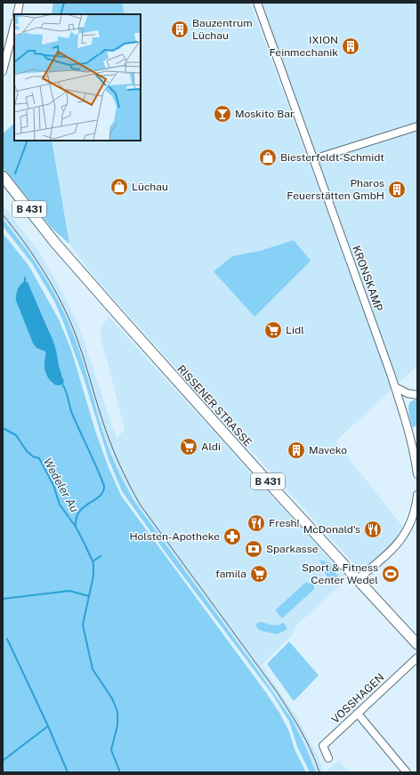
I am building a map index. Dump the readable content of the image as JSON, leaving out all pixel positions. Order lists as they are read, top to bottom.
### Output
{
  "streets": {
    "main road": ["B 431", "RISSENER STRASSE"],
    "street": ["KRONSKAMP", "VOSSHAGEN"]
  },
  "water": ["Wedeler Au"],
  "places": {
    "building": [
      "Bauzentrum Lüchau",
      "IXION Feinmechanik",
      "Pharos Feuerstätten GmbH",
      "Maveko"
    ],
    "bar": ["Moskito Bar"],
    "shop": ["Biesterfeldt-Schmidt", "Lüchau"],
    "supermarket": ["Lidl", "Aldi", "famila"],
    "restaurant": ["Fresh!", "McDonald's"],
    "pharmacy": ["Holsten-Apotheke"],
    "bank": ["Sparkasse"],
    "sports": ["Sport & Fitness Center Wedel"]
  }
}
